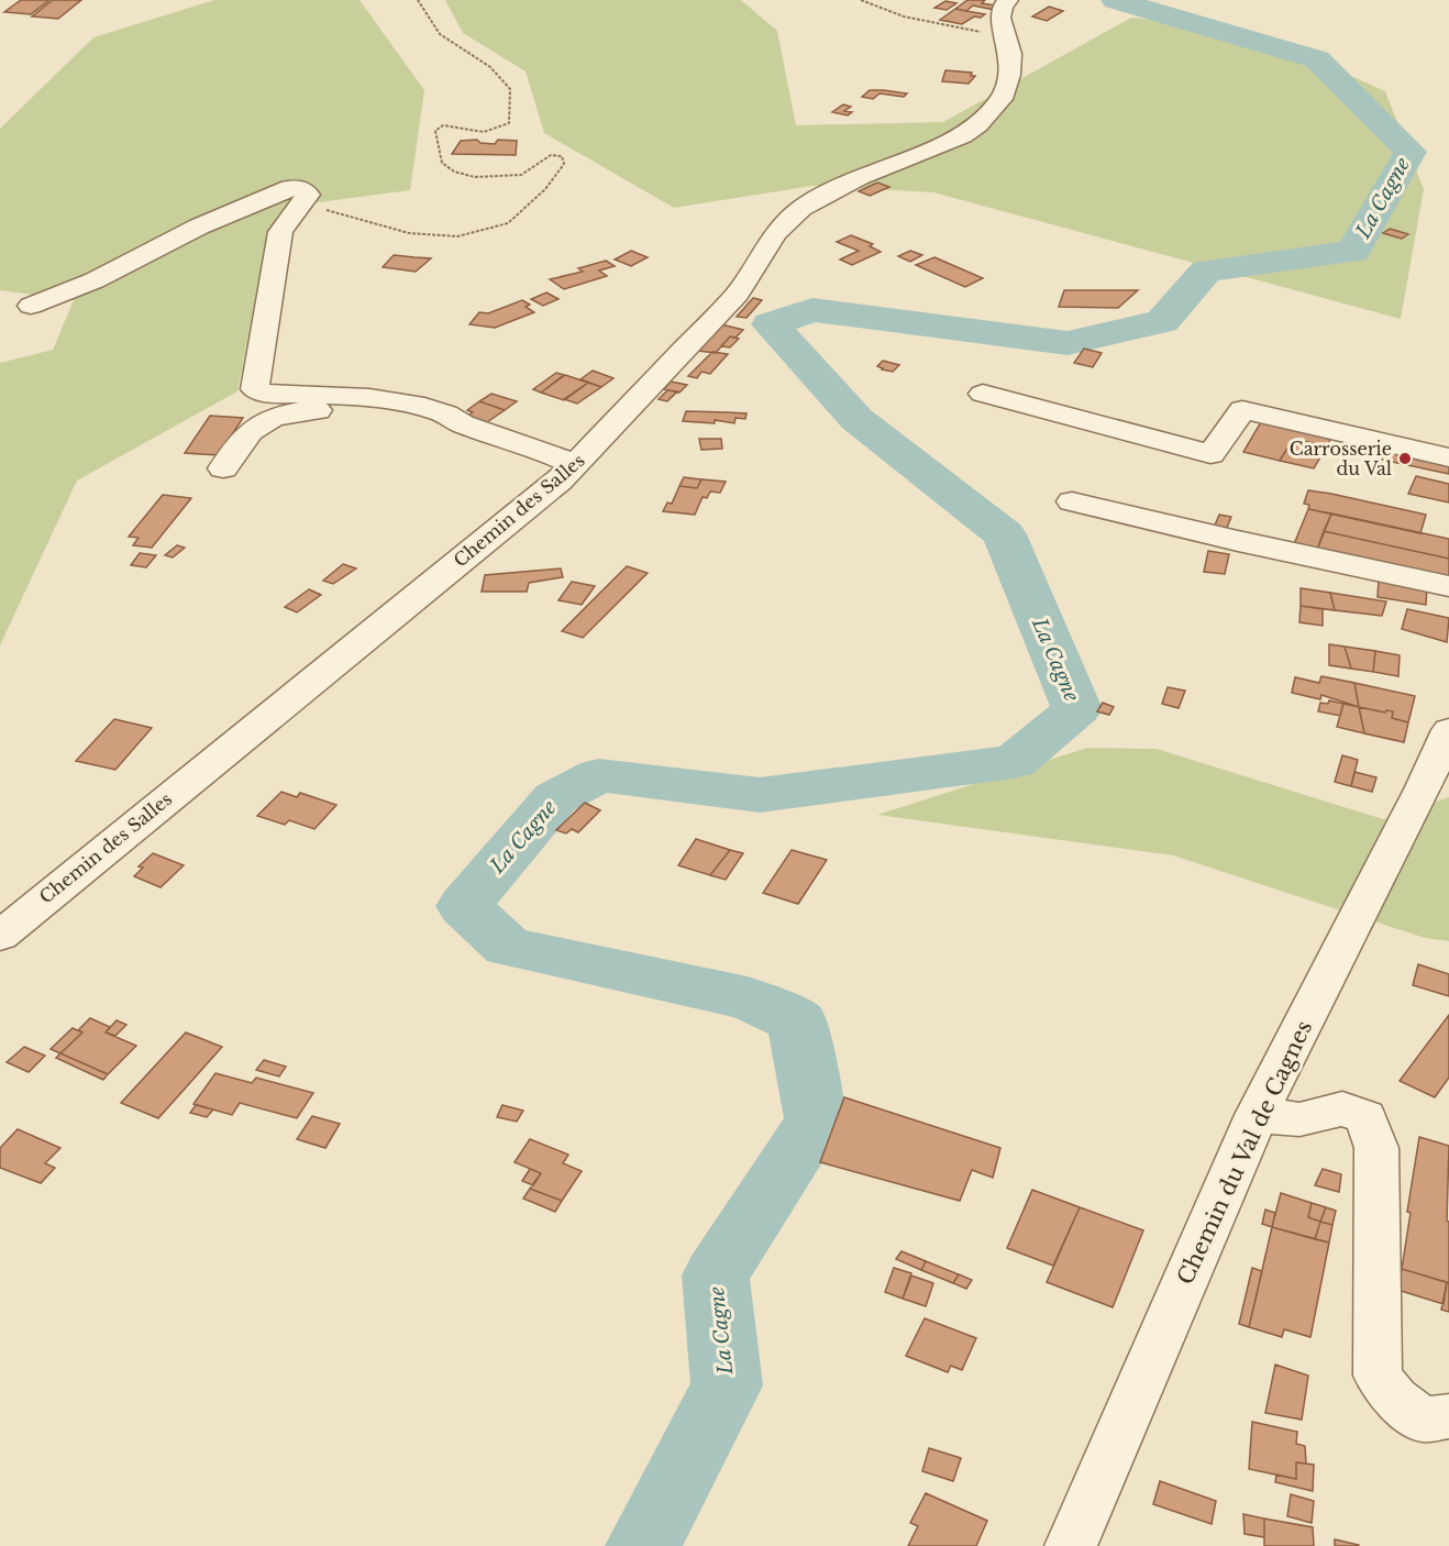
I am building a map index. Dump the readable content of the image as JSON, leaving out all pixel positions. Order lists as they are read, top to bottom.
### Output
{
  "streets": {
    "street": ["Chemin des Salles", "Chemin du Val de Cagnes"]
  },
  "water": ["La Cagne"],
  "places": ["Carrosserie du Val"]
}
